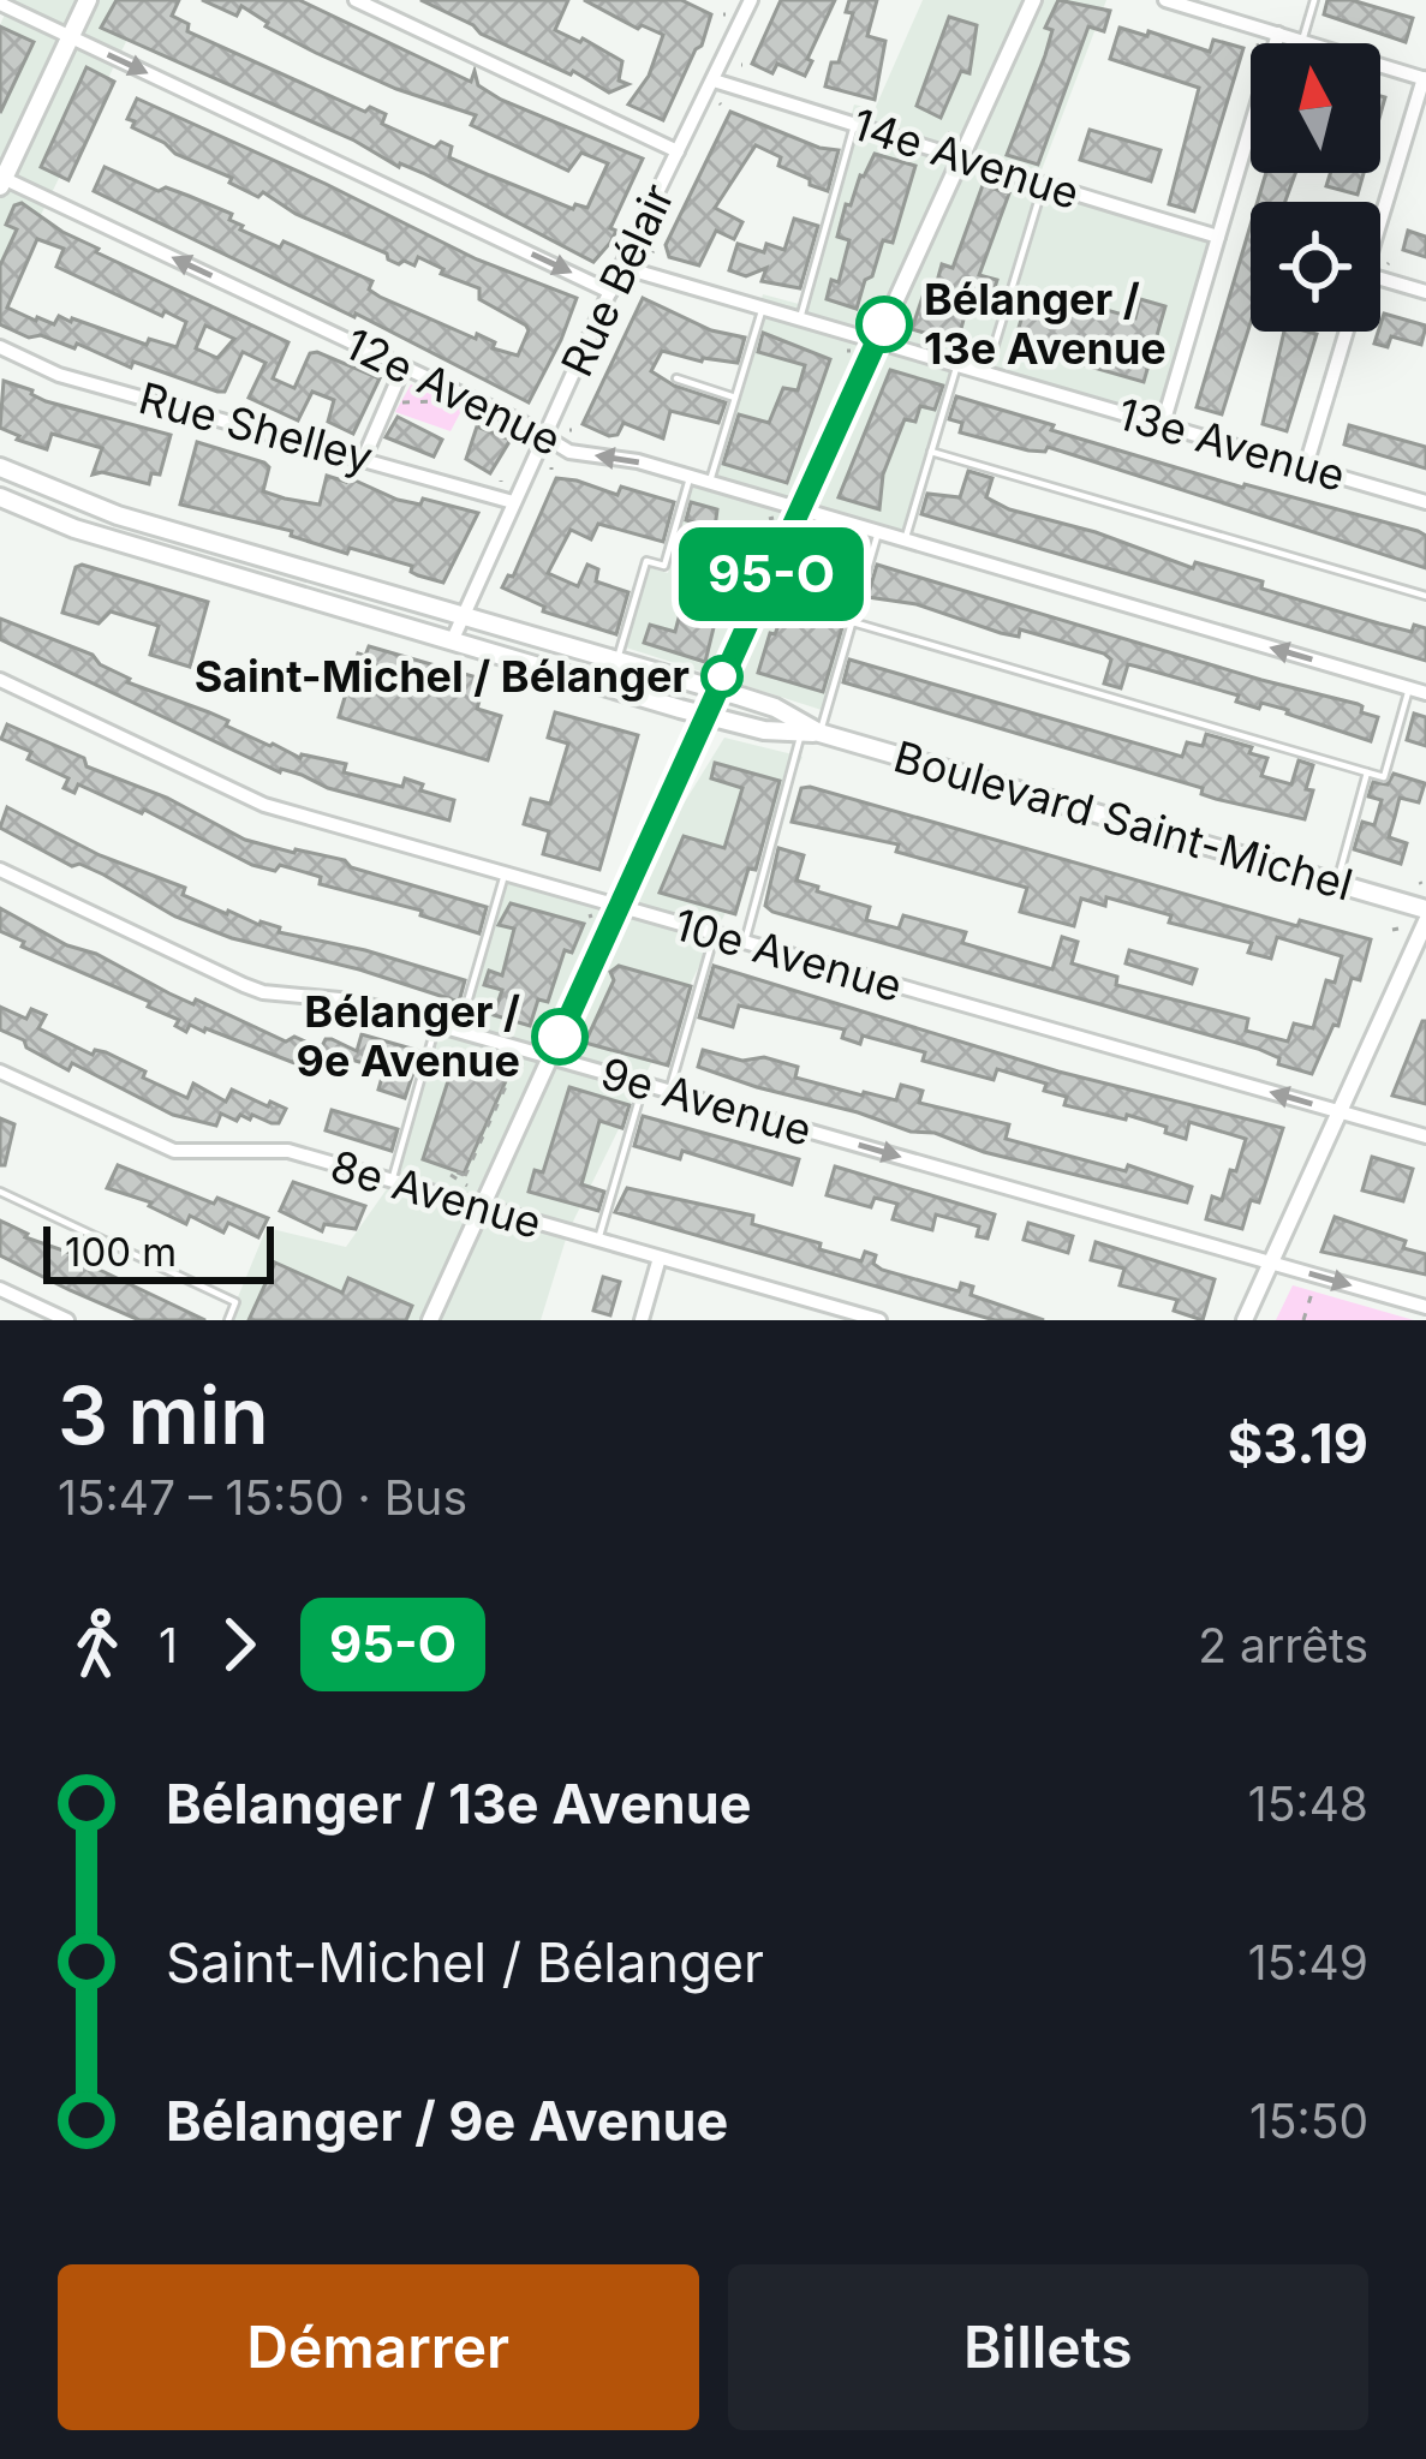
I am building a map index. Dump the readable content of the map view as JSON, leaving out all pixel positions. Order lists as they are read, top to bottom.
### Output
{
  "streets": {
    "main road": ["Boulevard Saint-Michel"],
    "street": [
      "14e Avenue",
      "Rue Bélair",
      "12e Avenue",
      "Rue Shelley",
      "13e Avenue",
      "10e Avenue",
      "9e Avenue",
      "8e Avenue"
    ]
  },
  "crossings": [
    ["14e Avenue", "Rue Bélair"],
    ["Rue Bélair", "12e Avenue"],
    ["Rue Bélair", "Rue Shelley"],
    ["Rue Bélair", "13e Avenue"],
    ["Rue Bélair", "Boulevard Saint-Michel"]
  ],
  "one_way": ["12e Avenue", "10e Avenue", "9e Avenue"],
  "places": ["Bélanger / 13e Avenue", "Saint-Michel / Bélanger", "Bélanger / 9e Avenue"],
  "lines": ["bus line 95-O"],
  "scale_bar": "100 m",
  "north": "top",
  "page": {
    "on_map": "95-O",
    "scale": "100 m",
    "heading": ["3 min", "15:47 – 15:50 · Bus", "$3.19"],
    "legs": ["1", "95-O", "2 arrêts"],
    "list": [
      {
        "name": "Bélanger / 13e Avenue",
        "value": "15:48"
      },
      {
        "name": "Saint-Michel / Bélanger",
        "value": "15:49"
      },
      {
        "name": "Bélanger / 9e Avenue",
        "value": "15:50"
      }
    ],
    "buttons": ["Démarrer", "Billets"]
  }
}
